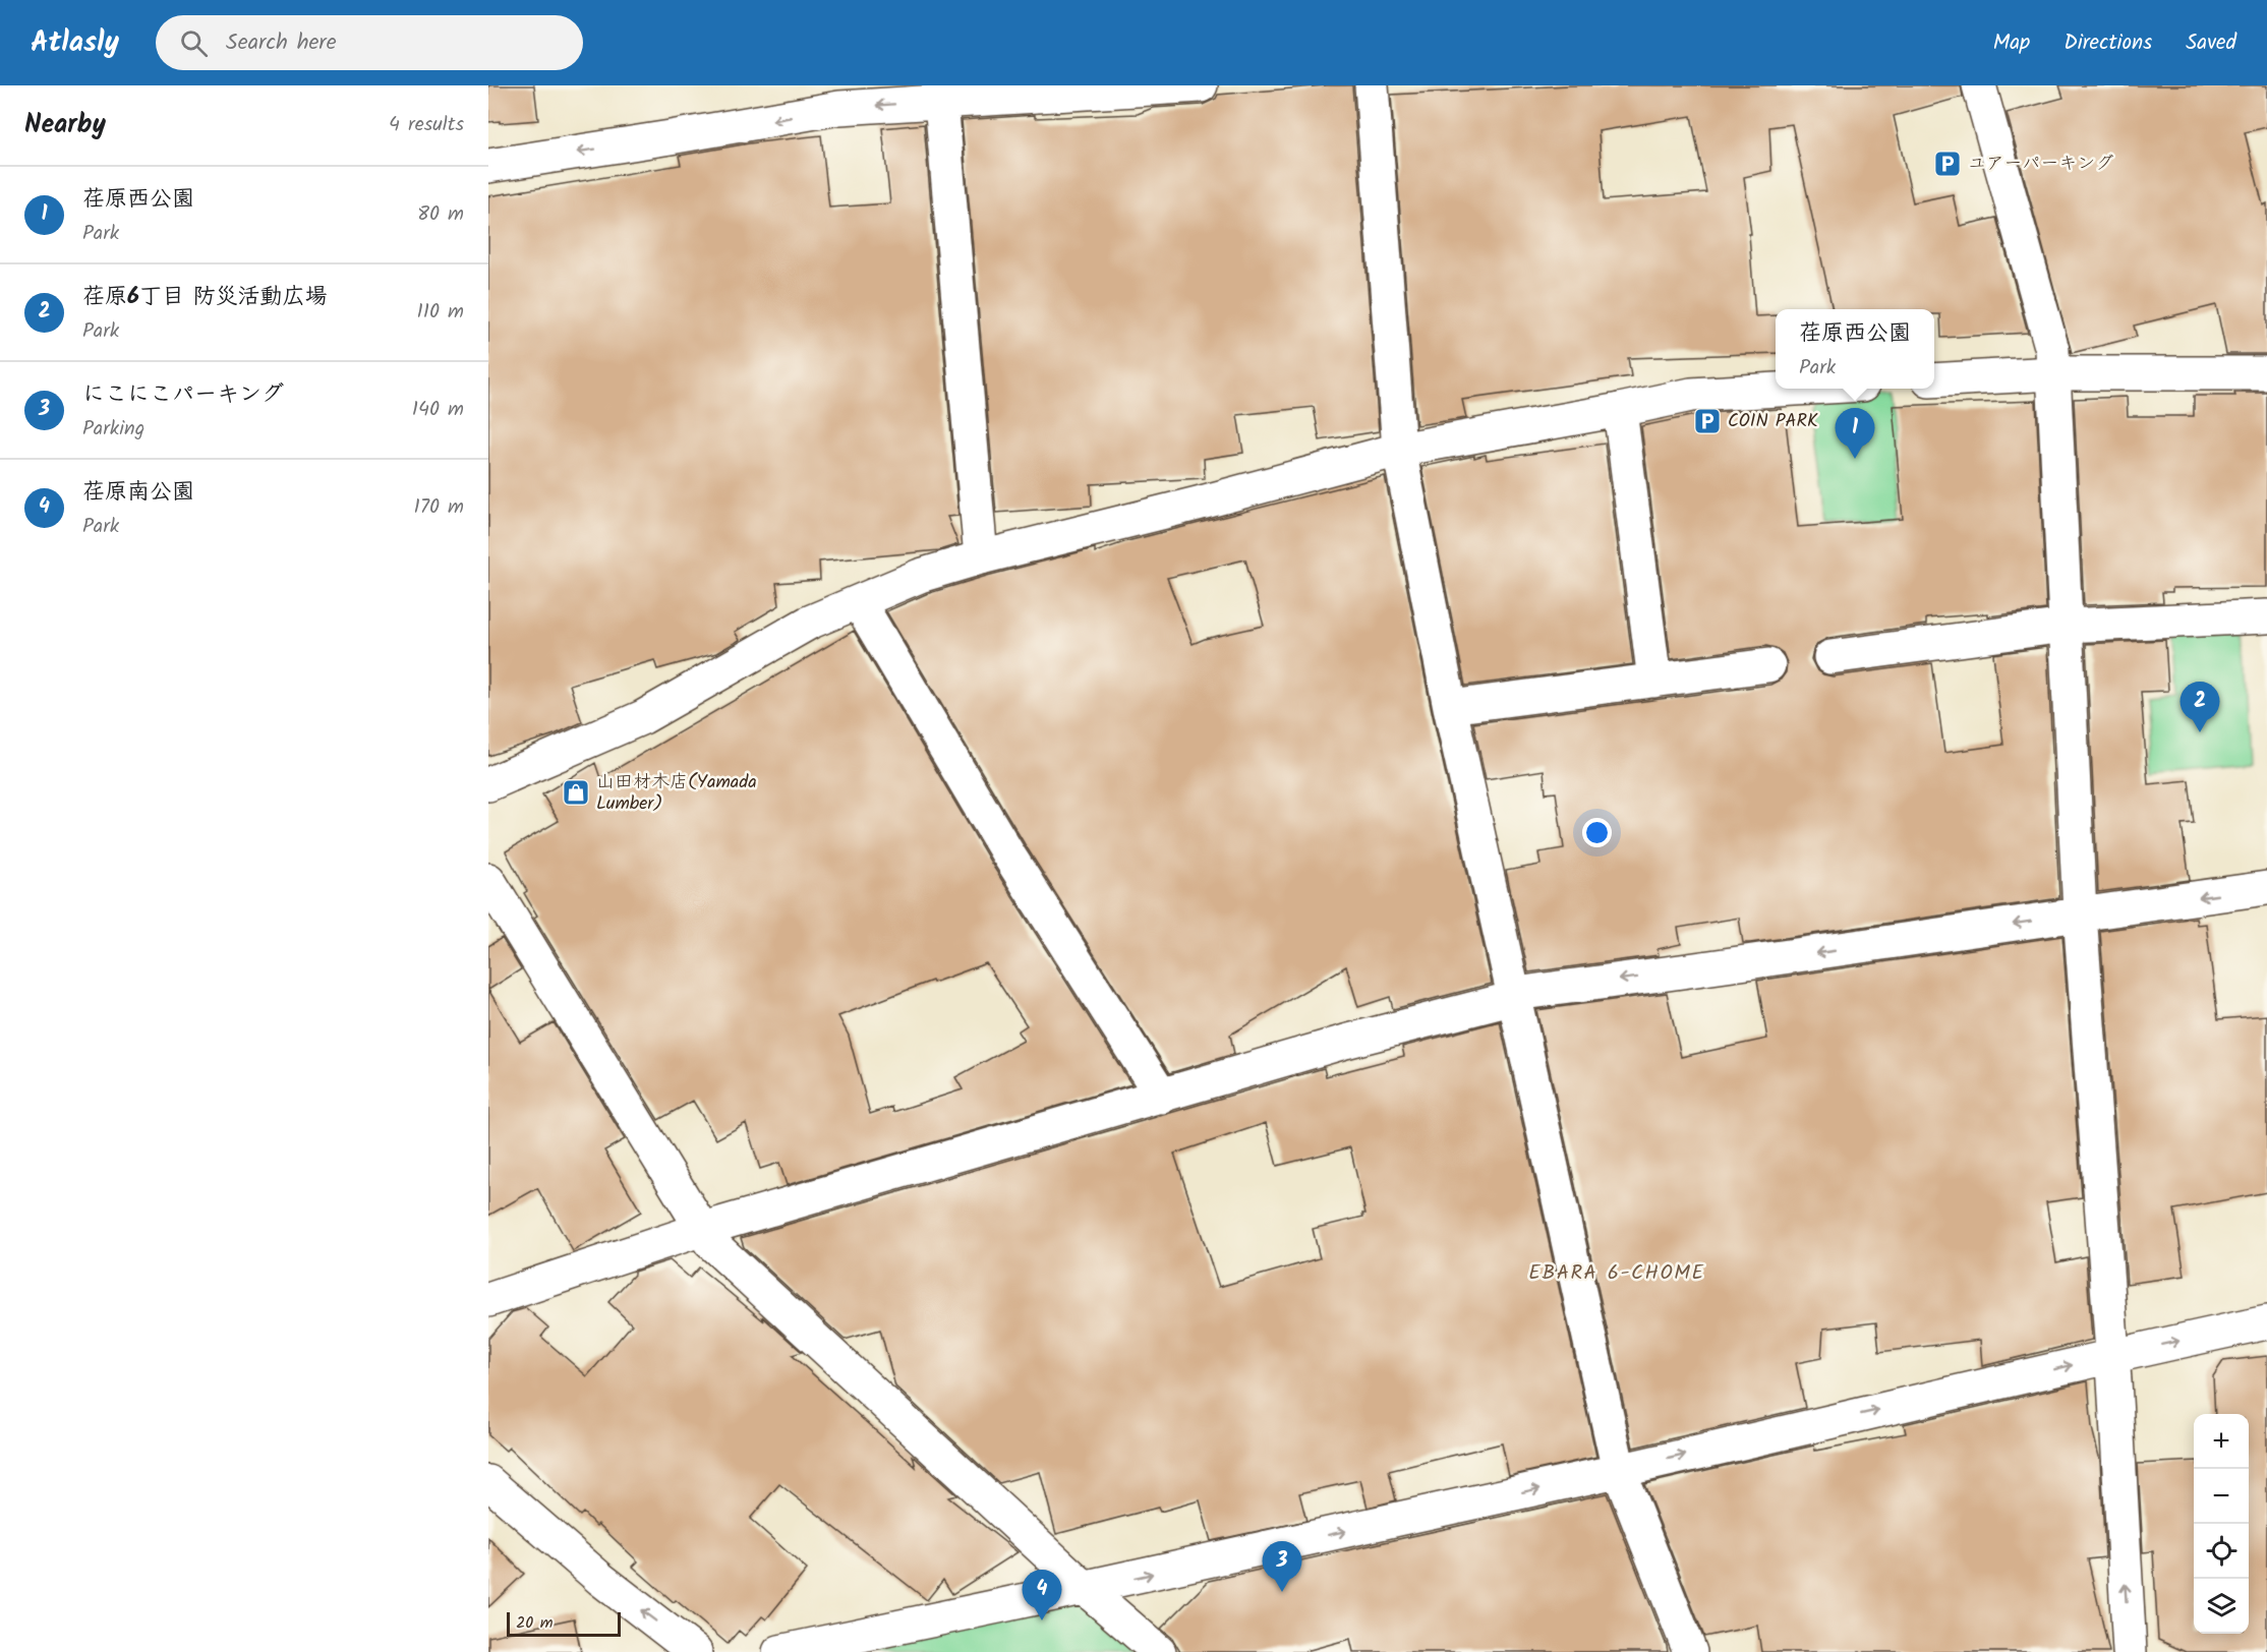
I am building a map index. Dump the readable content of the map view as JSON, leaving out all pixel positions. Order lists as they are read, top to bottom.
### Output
{
  "districts": ["EBARA 6-CHOME"],
  "places": {
    "parking": ["ユアーパーキング", "COIN PARK"],
    "shop": ["山田材木店(Yamada Lumber)"]
  },
  "scale_bar": "20 m",
  "page": {
    "header": "Atlasly",
    "search": "Search here",
    "nav": ["Map", "Directions", "Saved"],
    "heading": ["Nearby", "4 results"],
    "list": [
      {
        "mark": "1",
        "name": "荏原西公園",
        "note": "Park",
        "value": "80 m"
      },
      {
        "mark": "2",
        "name": "荏原6丁目 防災活動広場",
        "note": "Park",
        "value": "110 m"
      },
      {
        "mark": "3",
        "name": "にこにこパーキング",
        "note": "Parking",
        "value": "140 m"
      },
      {
        "mark": "4",
        "name": "荏原南公園",
        "note": "Park",
        "value": "170 m"
      }
    ],
    "popup": ["荏原西公園", "Park"],
    "pins": [
      "1",
      "2",
      "3",
      "4"
    ],
    "map_buttons": ["+", "−"],
    "scale": "20 m"
  }
}
